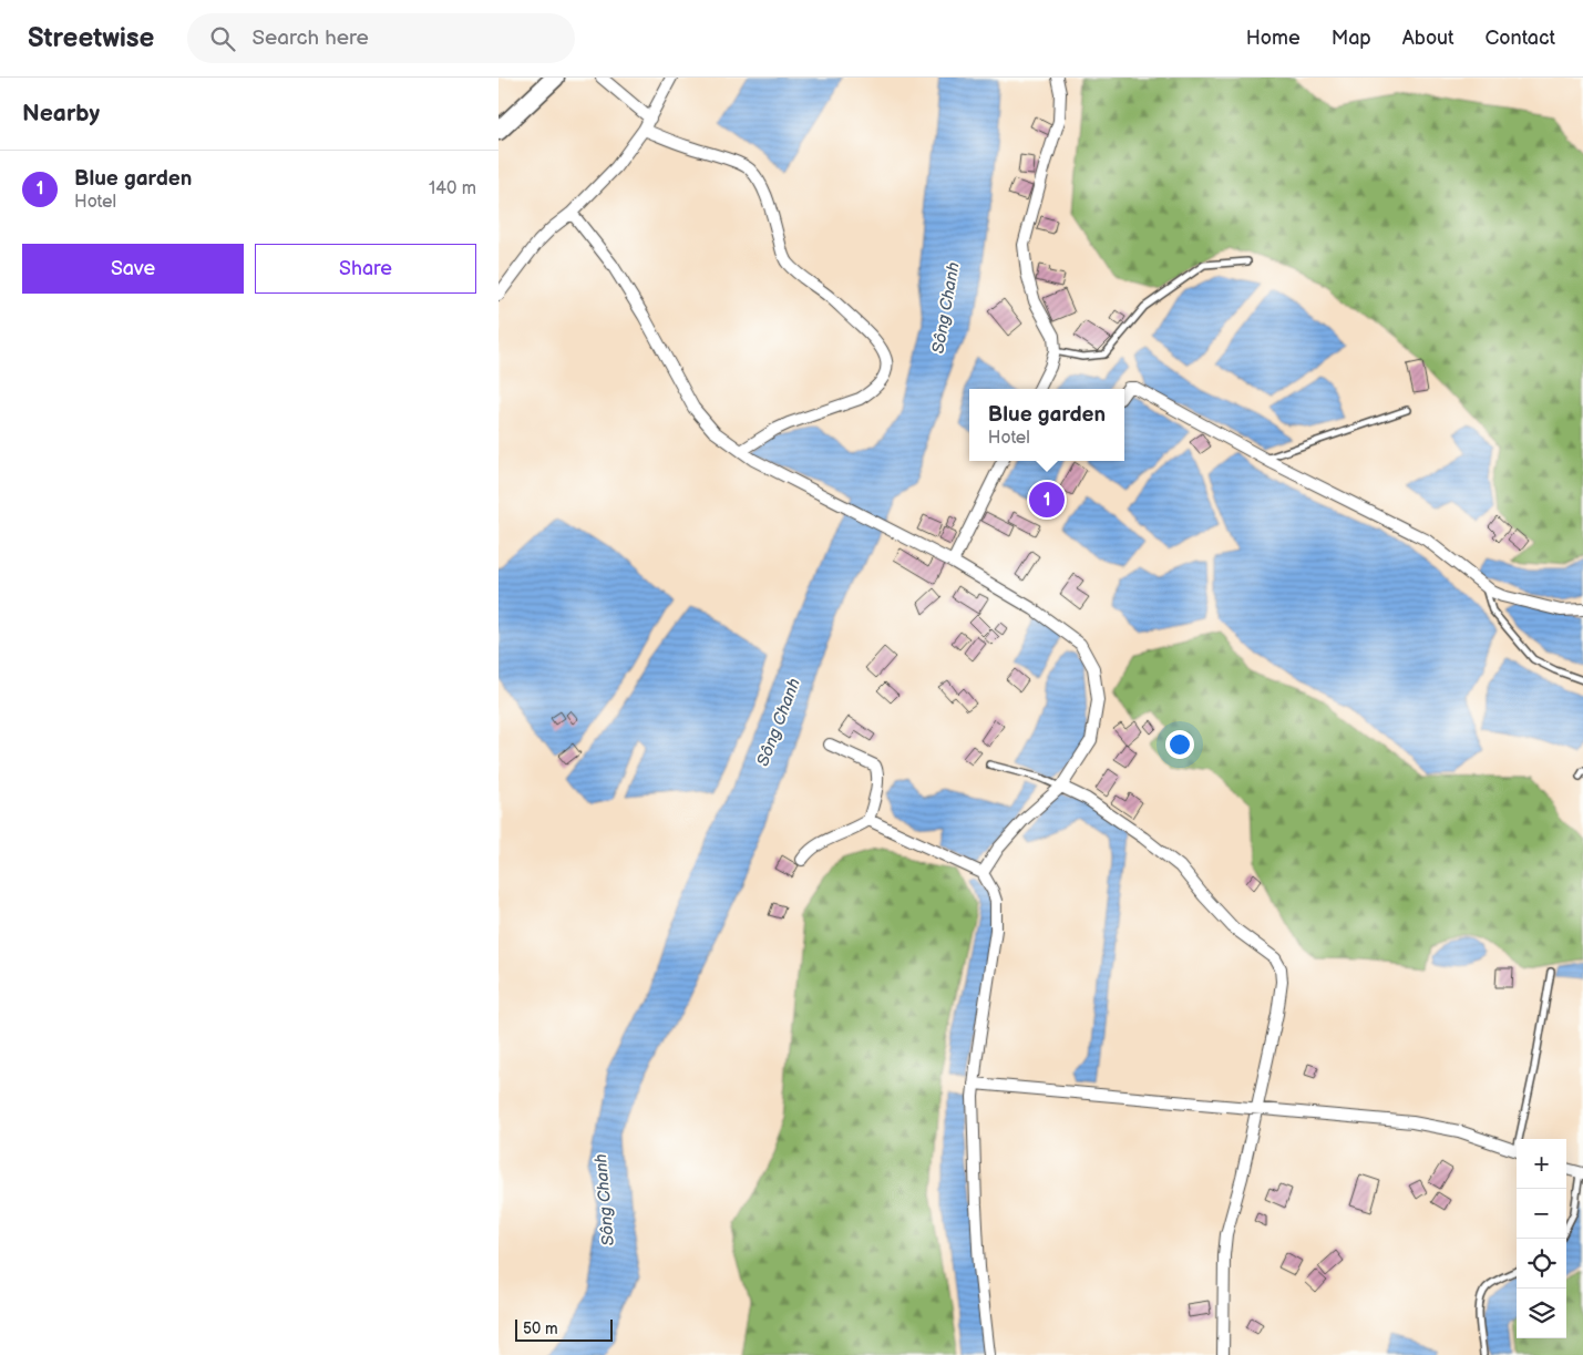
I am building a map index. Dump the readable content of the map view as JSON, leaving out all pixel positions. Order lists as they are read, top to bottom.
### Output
{
  "water": ["Sông Chanh"],
  "scale_bar": "50 m",
  "page": {
    "header": "Streetwise",
    "search": "Search here",
    "nav": [
      "Home",
      "Map",
      "About",
      "Contact"
    ],
    "heading": "Nearby",
    "list": [
      {
        "mark": "1",
        "name": "Blue garden",
        "note": "Hotel",
        "value": "140 m"
      }
    ],
    "buttons": ["Save", "Share"],
    "popup": ["Blue garden", "Hotel"],
    "pins": "1",
    "map_buttons": ["+", "−"],
    "scale": "50 m"
  }
}
